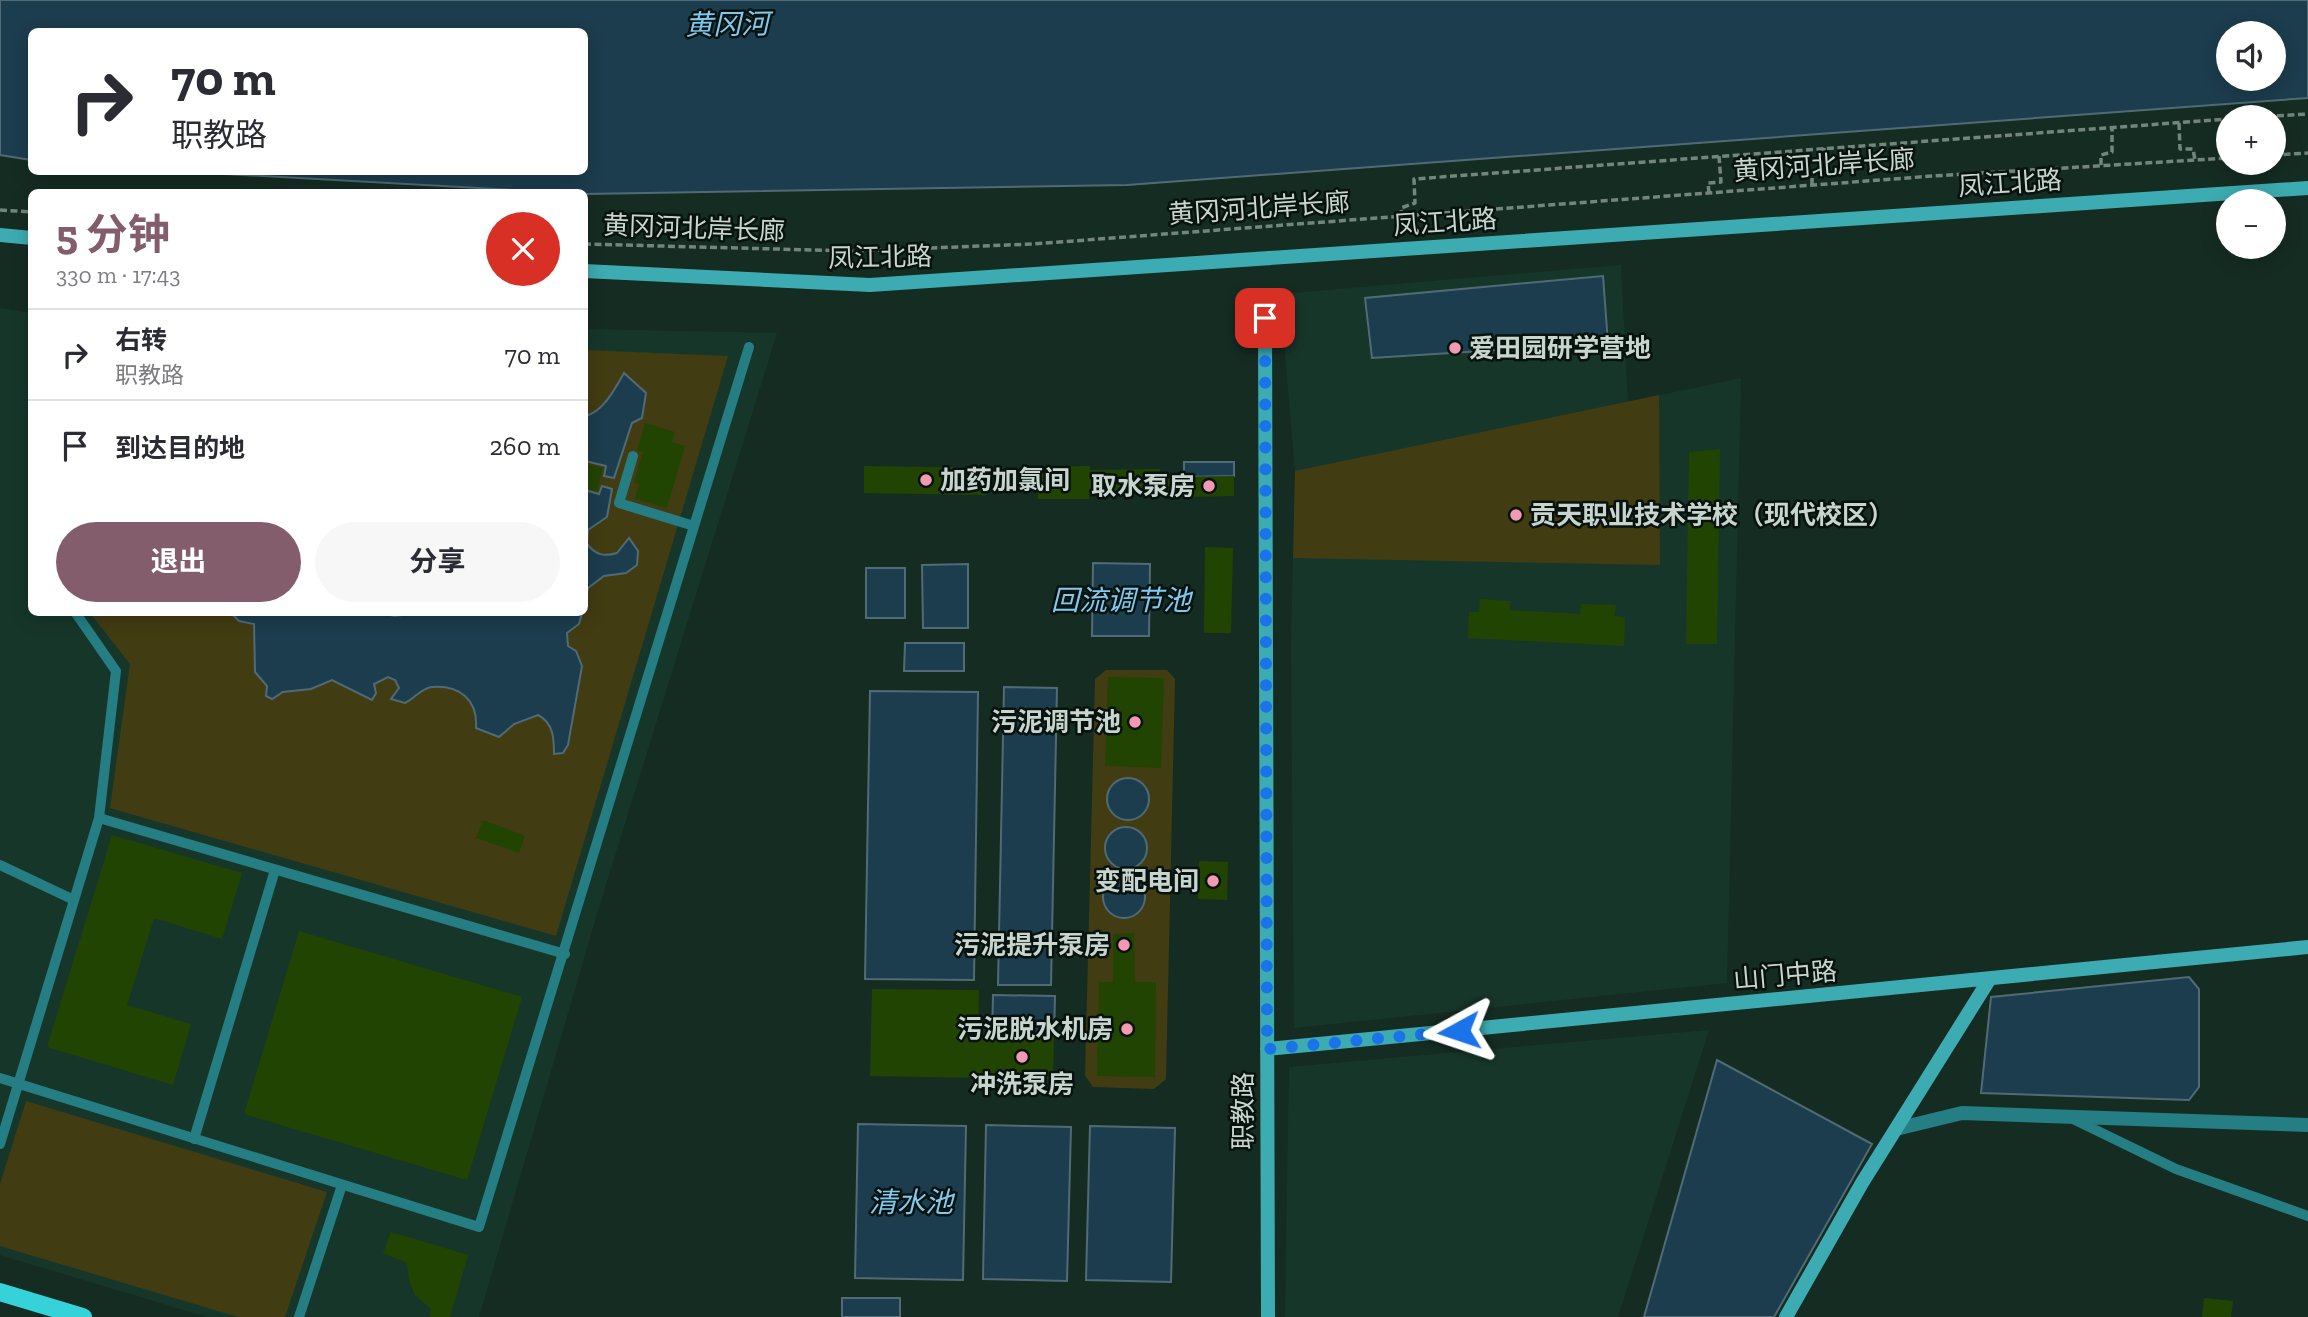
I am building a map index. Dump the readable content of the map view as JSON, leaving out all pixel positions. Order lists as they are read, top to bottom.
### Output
{
  "streets": {
    "street": ["凤江北路", "山门中路", "职教路"],
    "path": ["黄冈河北岸长廊"]
  },
  "crossings": [
    ["山门中路", "职教路"]
  ],
  "water": ["黄冈河", "回流调节池", "清水池"],
  "places": [
    "爱田园研学营地",
    "加药加氯间",
    "取水泵房",
    "贡天职业技术学校（现代校区）",
    "污泥调节池",
    "变配电间",
    "污泥提升泵房",
    "污泥脱水机房",
    "冲洗泵房"
  ],
  "page": {
    "map_buttons": ["+", "−"],
    "turn": ["70 m", "职教路"],
    "heading": ["5 分钟", "330 m · 17:43"],
    "list": [
      {
        "name": "右转",
        "note": "职教路",
        "value": "70 m"
      },
      {
        "name": "到达目的地",
        "value": "260 m"
      }
    ],
    "buttons": ["退出", "分享"]
  }
}
